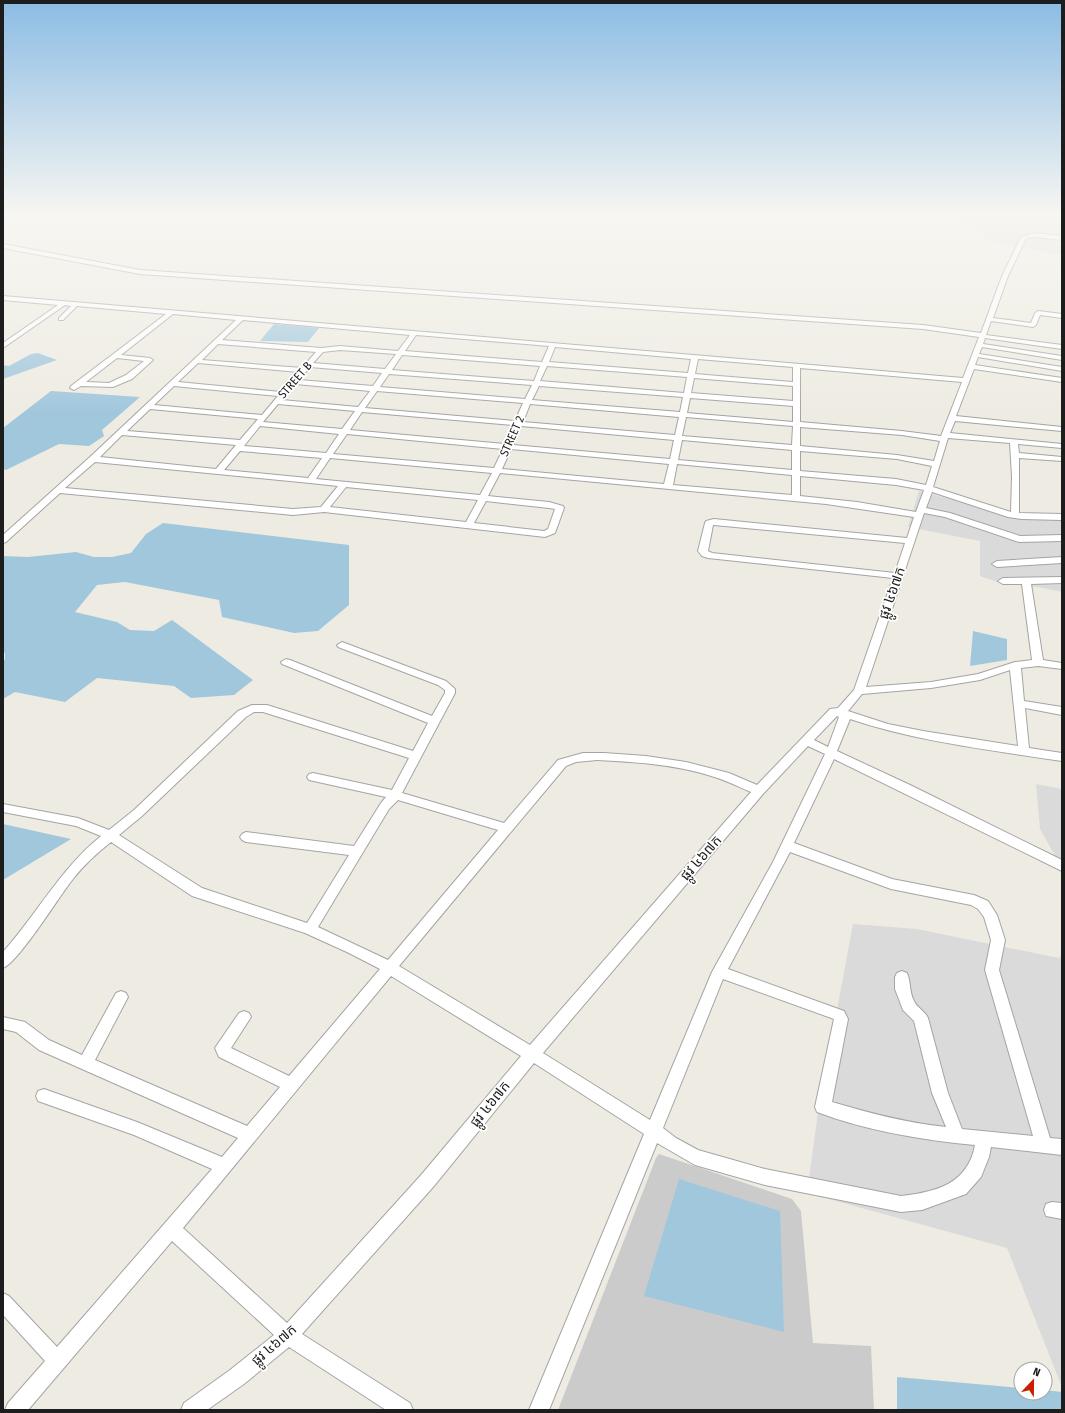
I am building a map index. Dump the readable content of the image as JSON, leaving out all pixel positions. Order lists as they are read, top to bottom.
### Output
{
  "streets": {
    "street": ["STREET B", "STREET 2", "ផ្លូវ ៤៦៧ក"]
  },
  "crossings": [
    ["STREET B", "STREET 2"]
  ],
  "north": "top"
}
